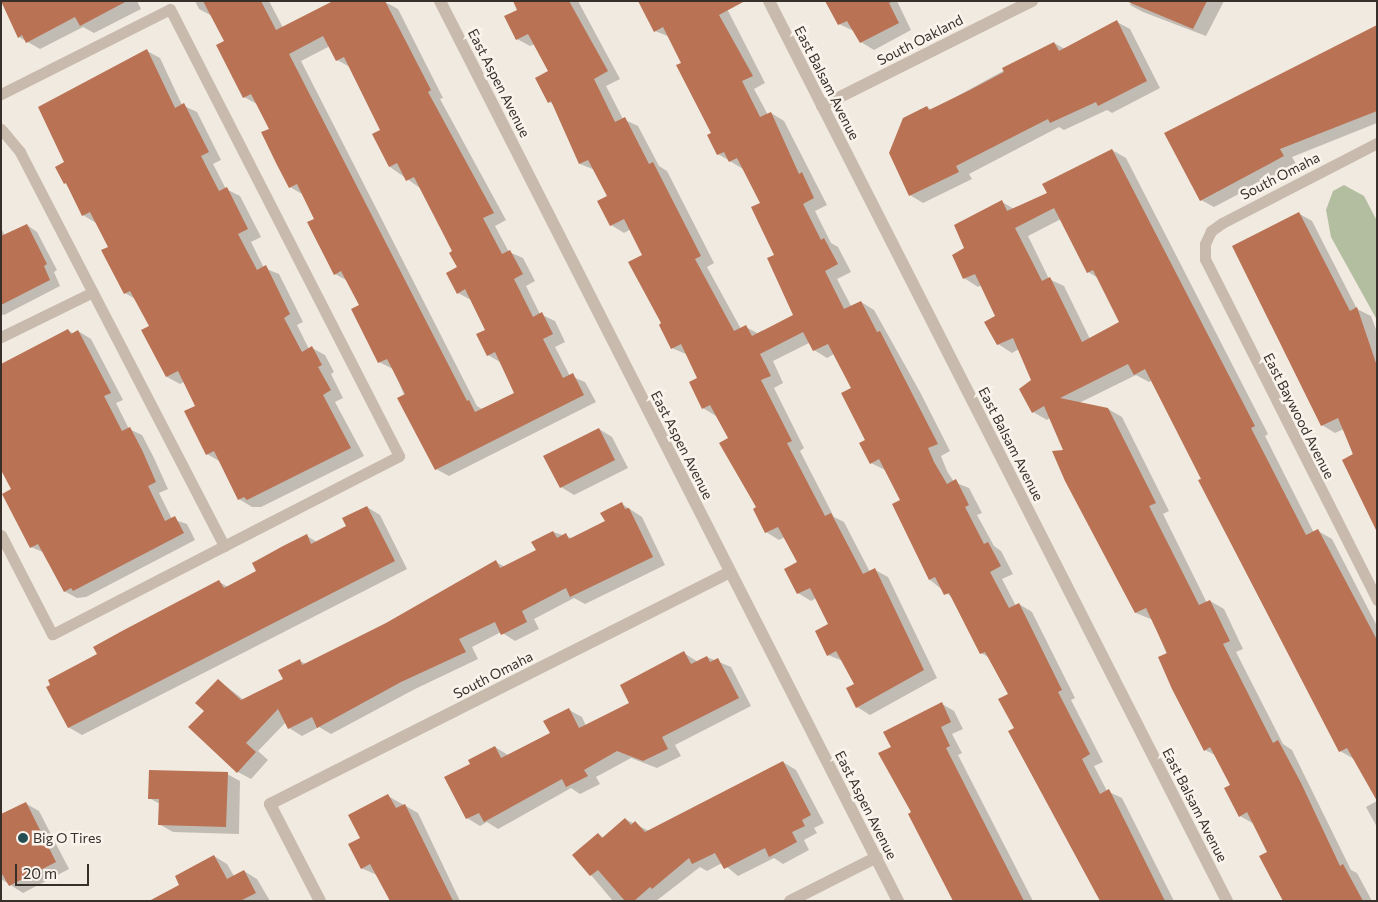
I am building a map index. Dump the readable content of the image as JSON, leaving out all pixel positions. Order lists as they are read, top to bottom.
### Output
{
  "streets": {
    "street": [
      "South Oakland",
      "East Aspen Avenue",
      "East Balsam Avenue",
      "South Omaha"
    ],
    "lane": ["East Baywood Avenue"]
  },
  "crossings": [
    ["South Oakland", "East Balsam Avenue"],
    ["East Aspen Avenue", "South Omaha"],
    ["South Omaha", "East Baywood Avenue"]
  ],
  "places": ["Big O Tires"],
  "scale_bar": "20 m"
}
